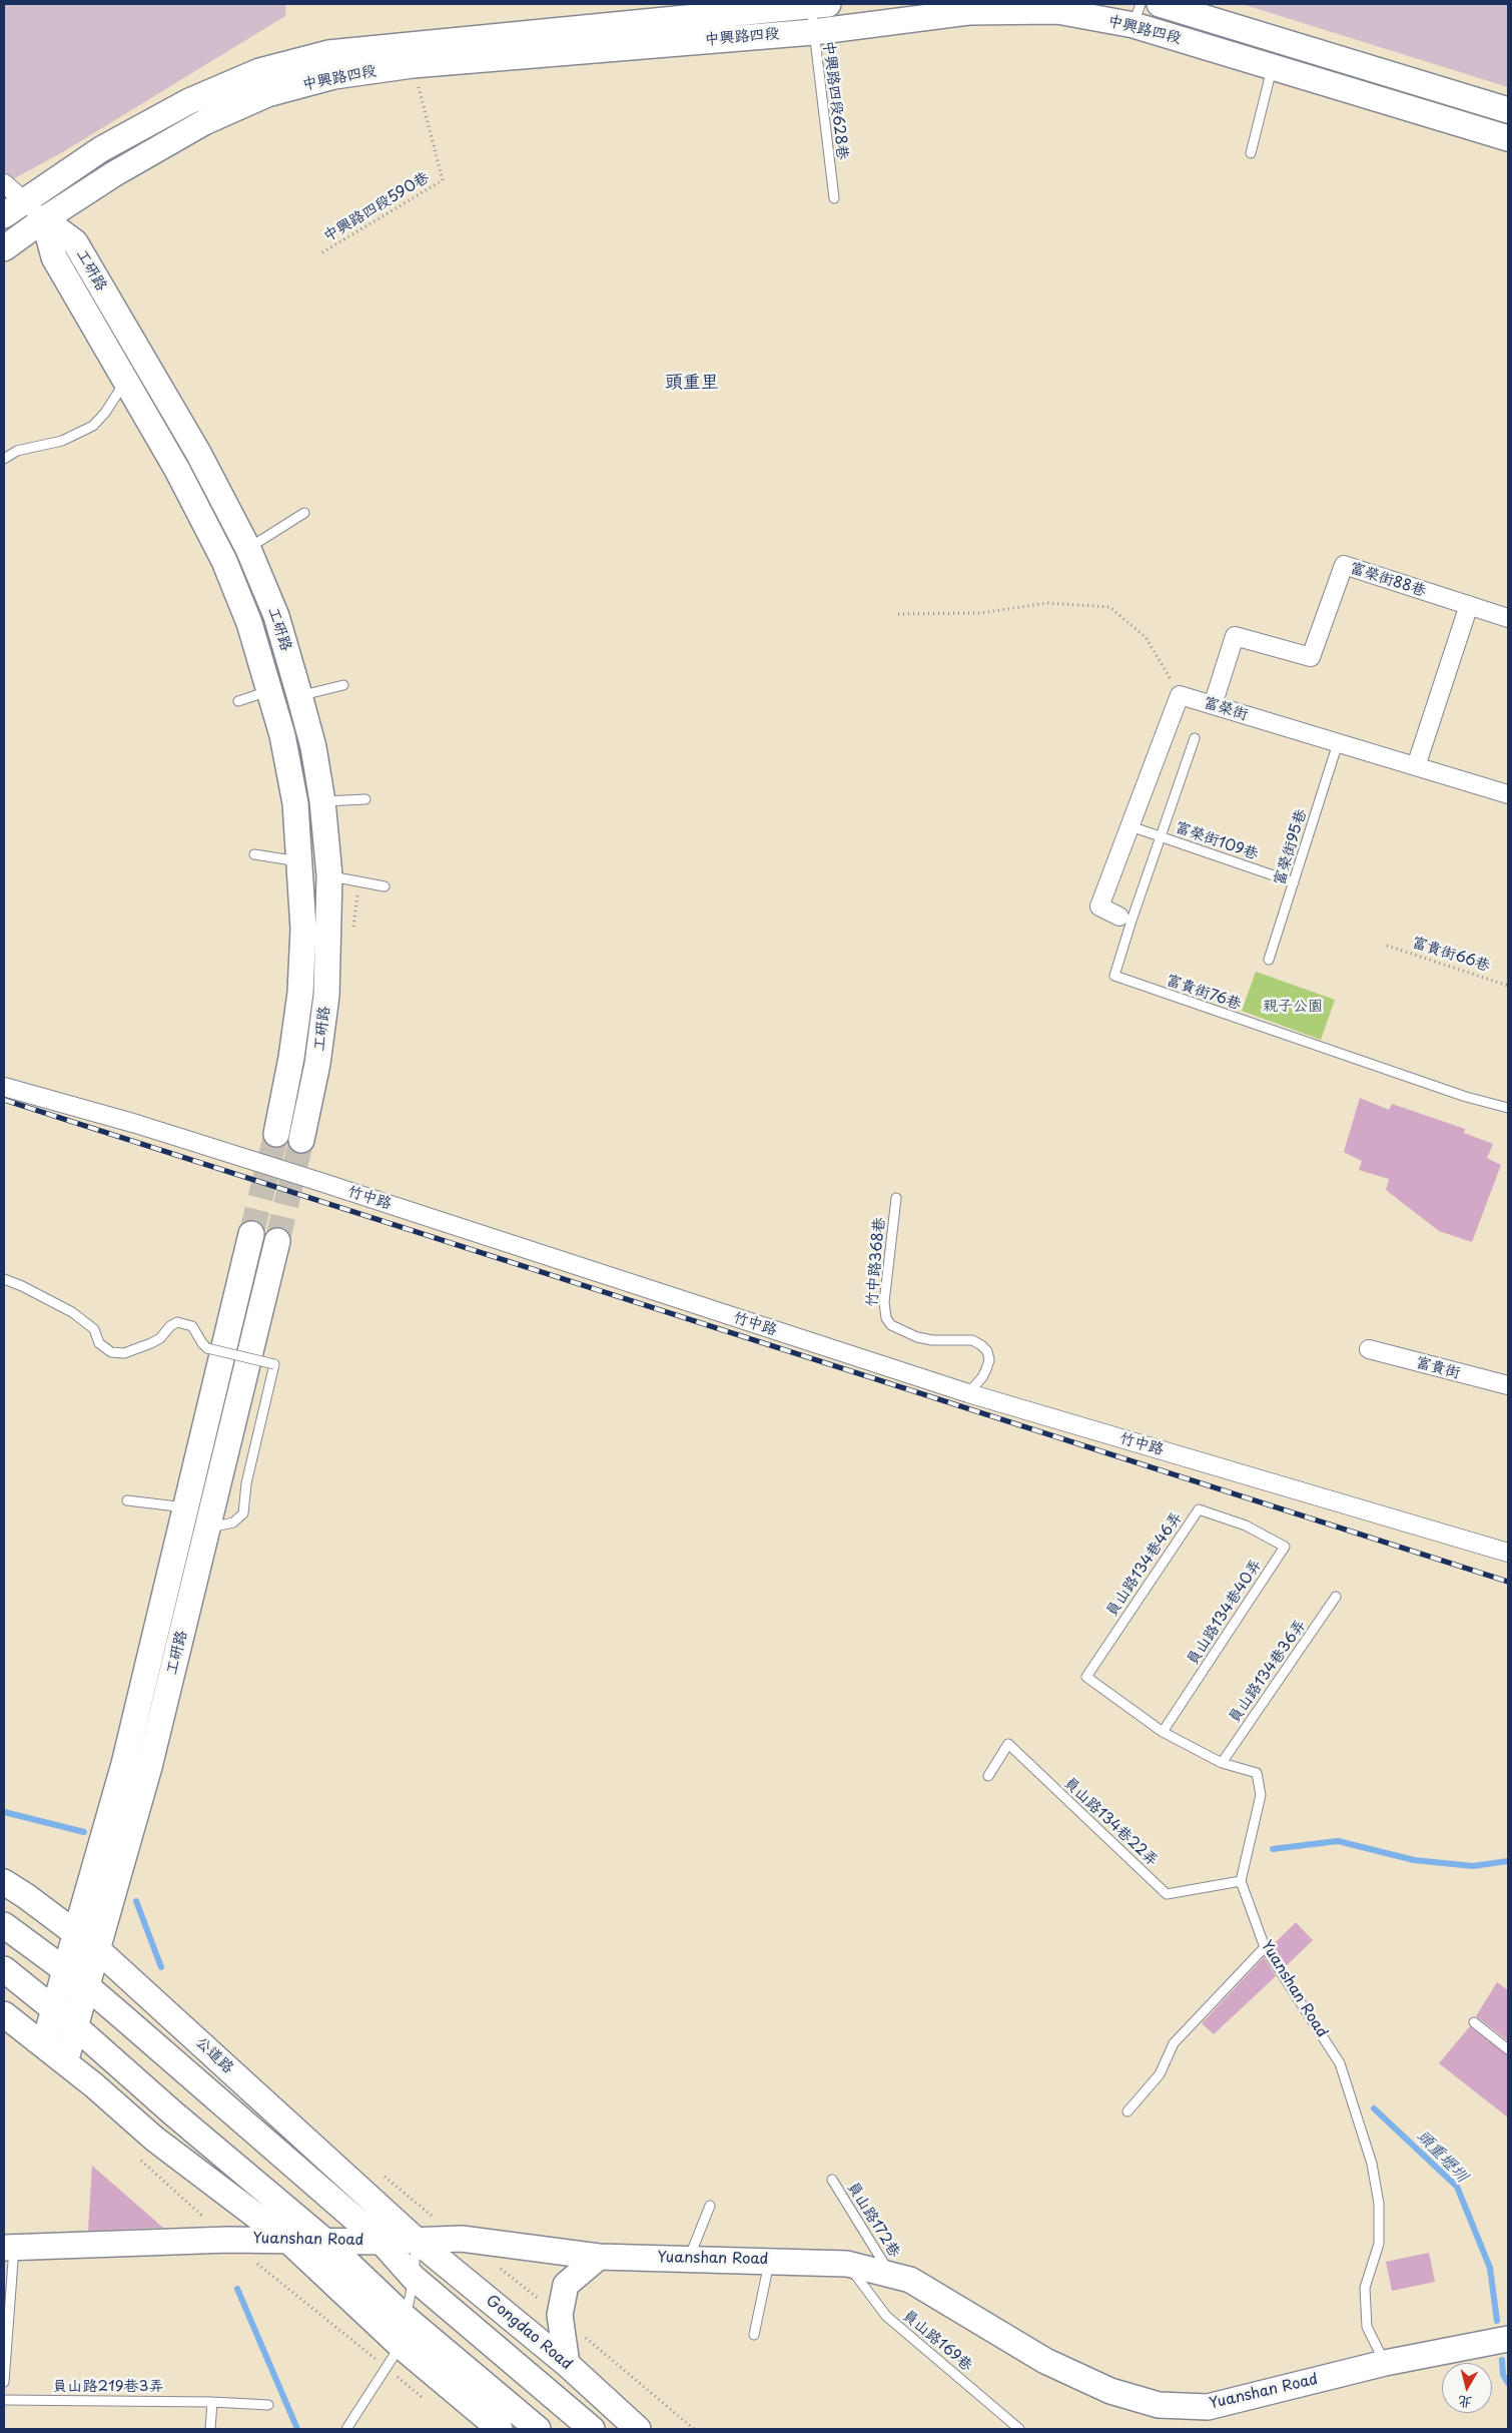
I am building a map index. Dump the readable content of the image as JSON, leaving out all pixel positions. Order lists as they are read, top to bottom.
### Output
{
  "streets": {
    "street": [
      "中興路四段",
      "工研路",
      "富榮街88巷",
      "富榮街",
      "竹中路",
      "富貴街",
      "Yuanshan Road",
      "公道路",
      "Gongdao Road"
    ],
    "lane": [
      "中興路四段628巷",
      "富榮街109巷",
      "富榮街95巷",
      "富貴街76巷",
      "竹中路368巷",
      "員山路134巷46弄",
      "員山路134巷40弄",
      "員山路134巷36弄",
      "員山路134巷22弄",
      "員山路172巷",
      "員山路169巷",
      "員山路219巷3弄"
    ],
    "path": ["中興路四段590巷", "富貴街66巷"]
  },
  "crossings": [
    ["中興路四段", "中興路四段628巷"],
    ["中興路四段", "中興路四段590巷"],
    ["中興路四段", "工研路"],
    ["工研路", "公道路"],
    ["富榮街88巷", "富榮街"],
    ["富榮街", "富榮街95巷"],
    ["富榮街109巷", "富榮街95巷"],
    ["富榮街109巷", "富貴街76巷"],
    ["竹中路", "竹中路368巷"],
    ["員山路134巷46弄", "員山路134巷40弄"],
    ["員山路134巷22弄", "Yuanshan Road"],
    ["Yuanshan Road", "公道路"],
    ["Yuanshan Road", "員山路172巷"],
    ["Yuanshan Road", "Gongdao Road"],
    ["Yuanshan Road", "員山路169巷"],
    ["公道路", "Gongdao Road"]
  ],
  "districts": ["頭重里"],
  "water": ["頭重壢圳"],
  "parks": ["親子公園"],
  "north": "bottom"
}
